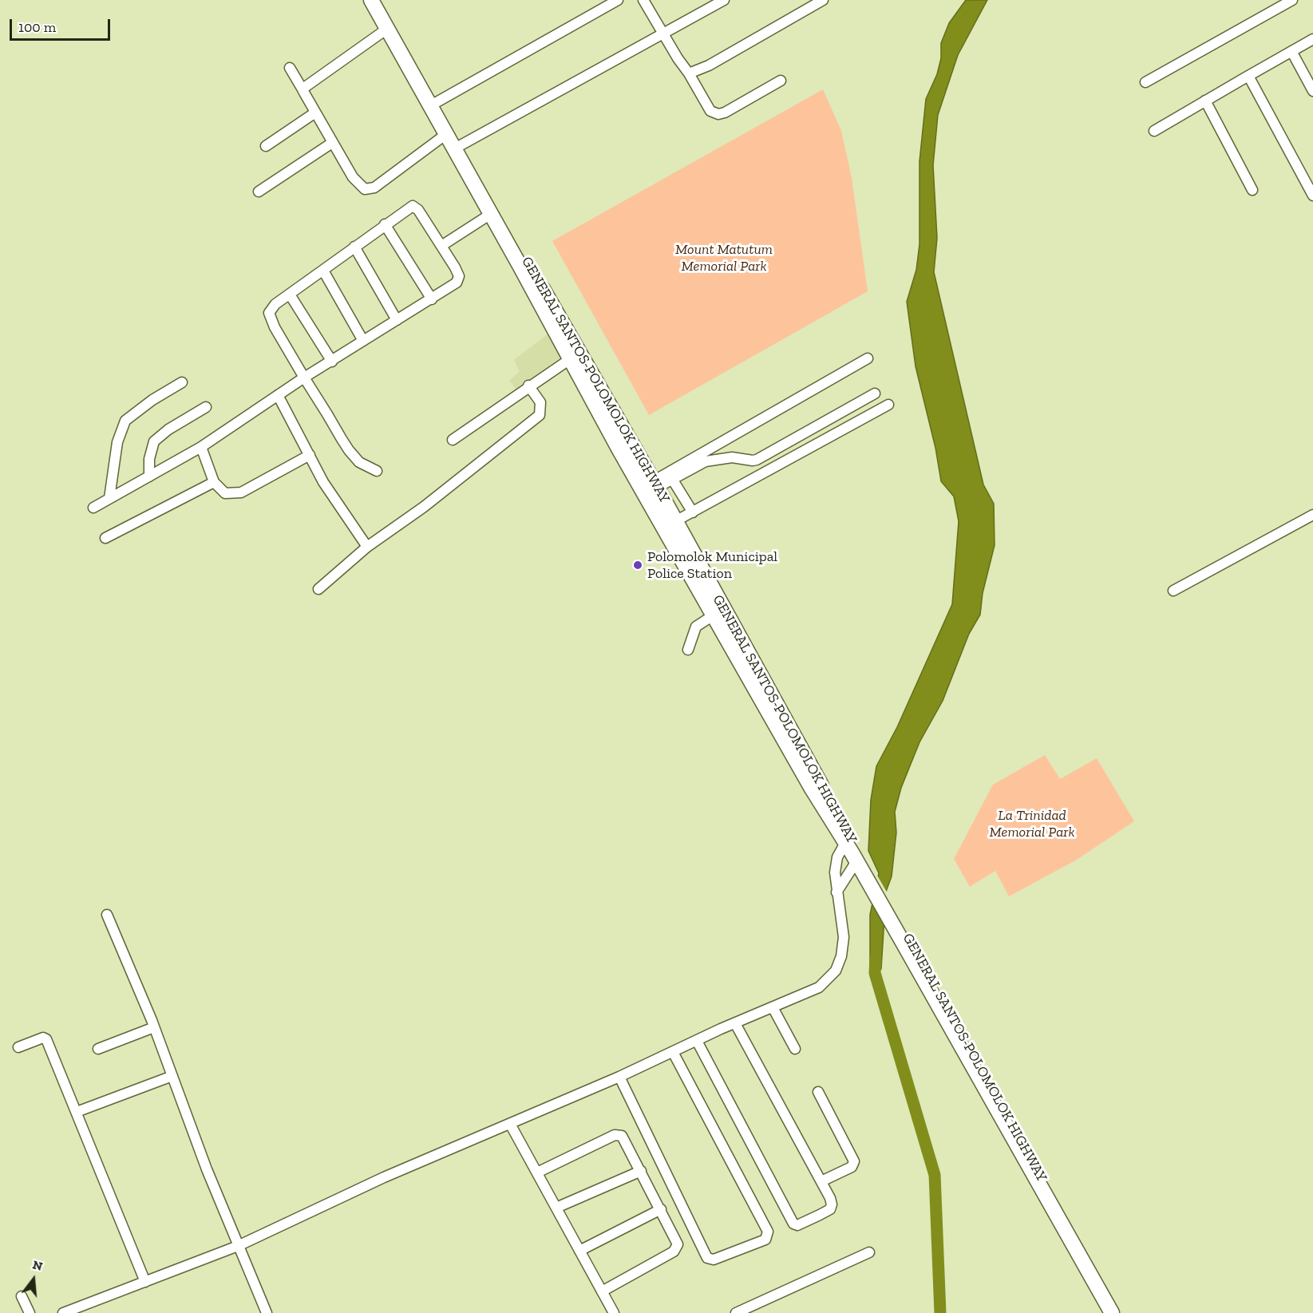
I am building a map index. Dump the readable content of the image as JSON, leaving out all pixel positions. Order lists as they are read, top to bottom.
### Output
{
  "streets": {
    "highway": ["GENERAL SANTOS-POLOMOLOK HIGHWAY"]
  },
  "parks": ["Mount Matutum Memorial Park", "La Trinidad Memorial Park"],
  "places": ["Polomolok Municipal Police Station"],
  "scale_bar": "100 m",
  "north": "top"
}
